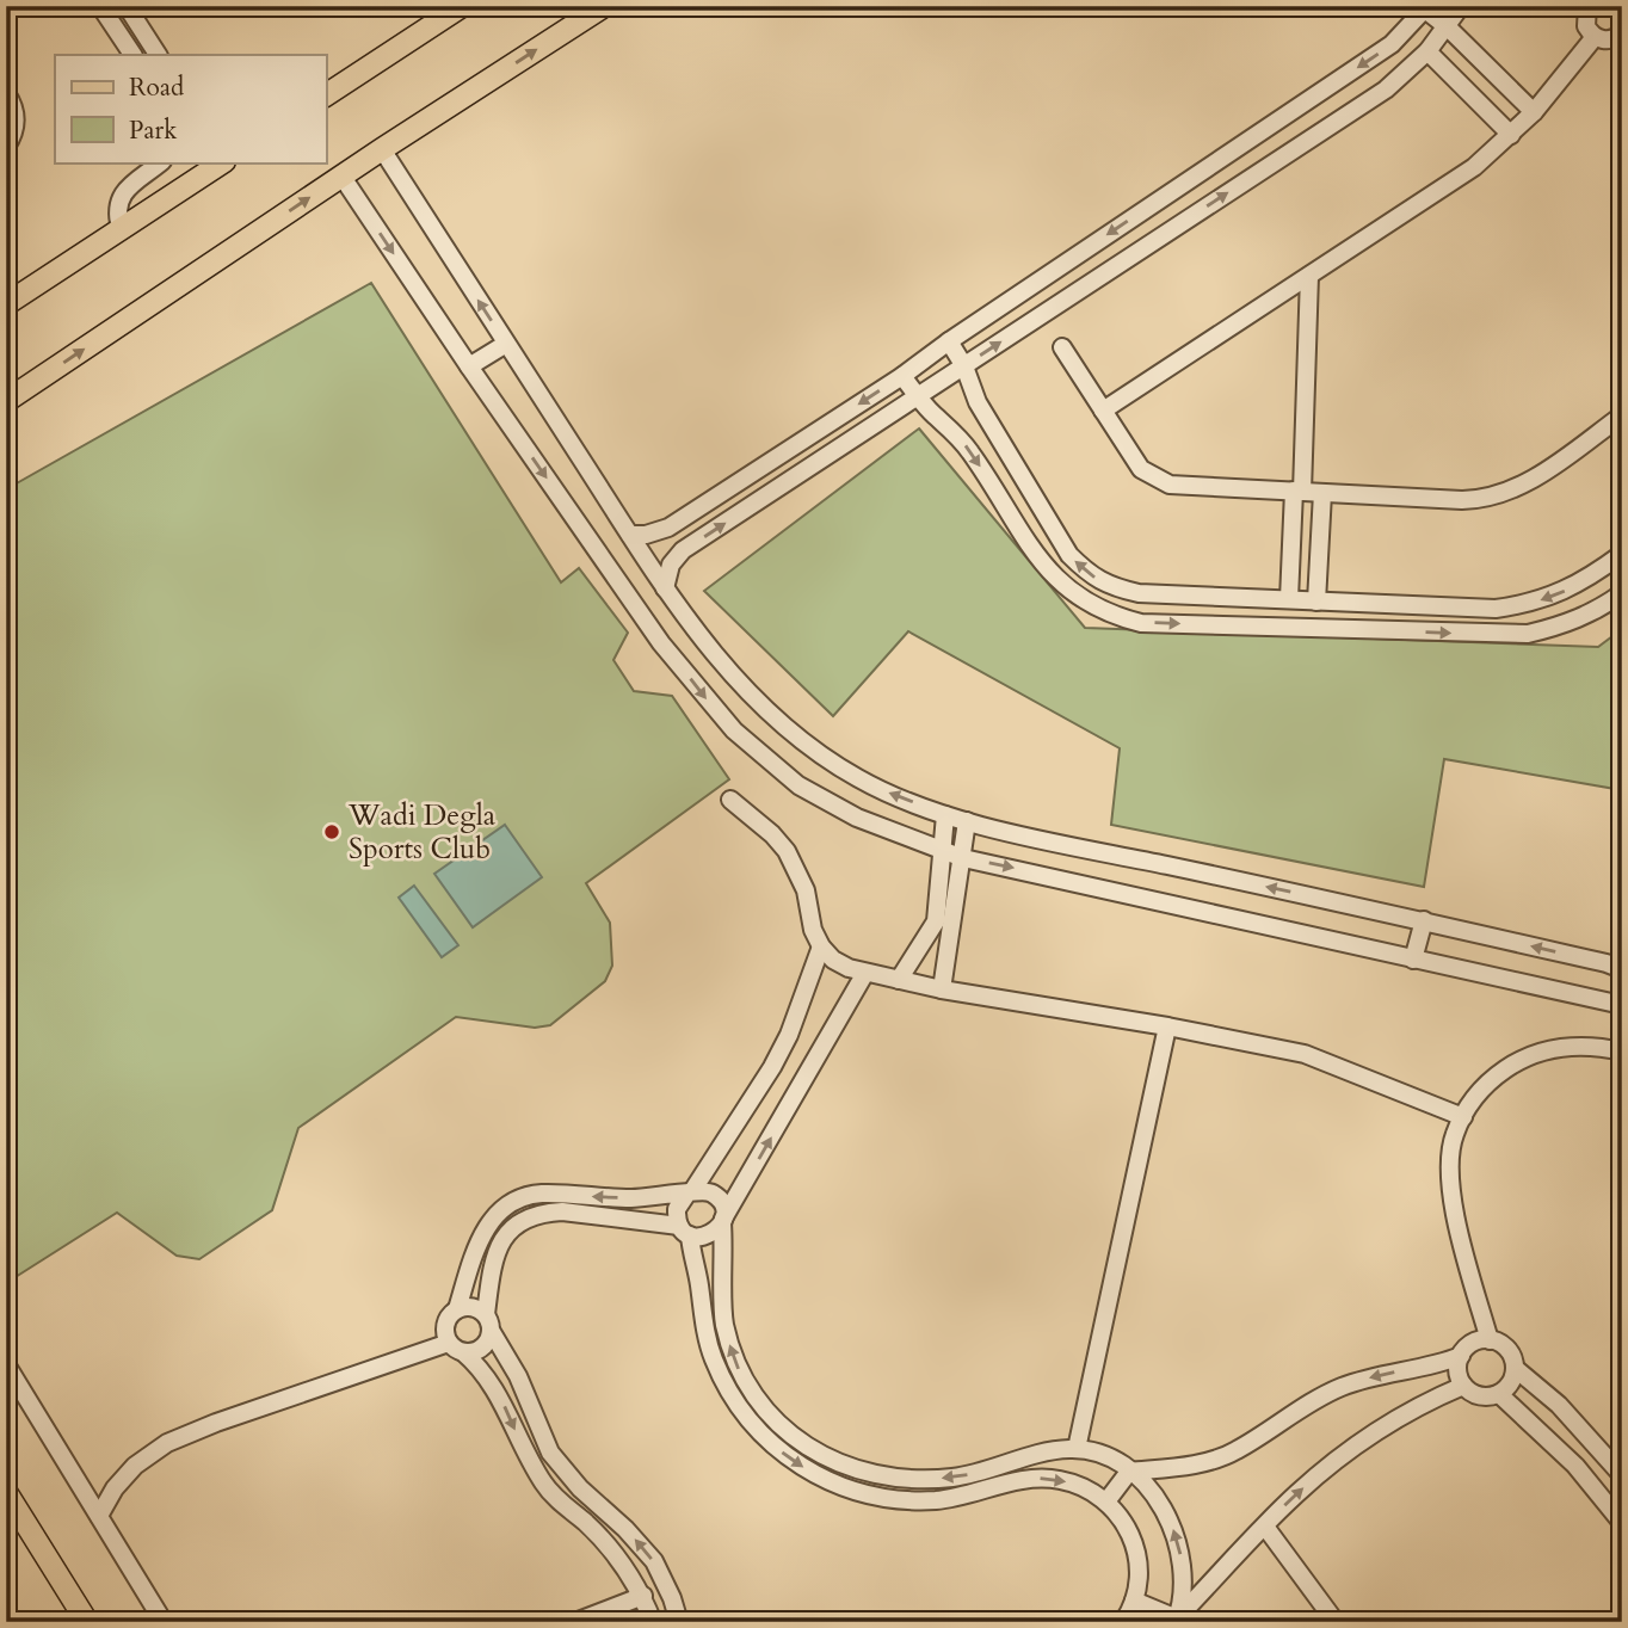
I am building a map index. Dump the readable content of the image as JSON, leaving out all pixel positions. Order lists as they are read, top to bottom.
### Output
{
  "places": ["Wadi Degla Sports Club"],
  "legend": ["Road", "Park"]
}
